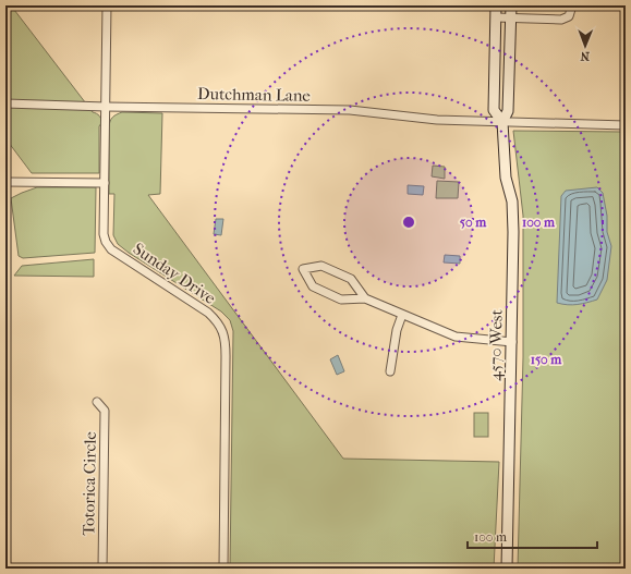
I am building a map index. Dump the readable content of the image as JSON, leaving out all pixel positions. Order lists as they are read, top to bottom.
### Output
{
  "streets": {
    "main road": ["4570 West"],
    "street": ["Dutchman Lane", "Sunday Drive", "Totorica Circle"]
  },
  "crossings": [
    ["Dutchman Lane", "Sunday Drive"],
    ["Dutchman Lane", "4570 West"]
  ],
  "scale_bar": "100 m",
  "north": "bottom",
  "rings": ["50 m", "100 m", "150 m"]
}
